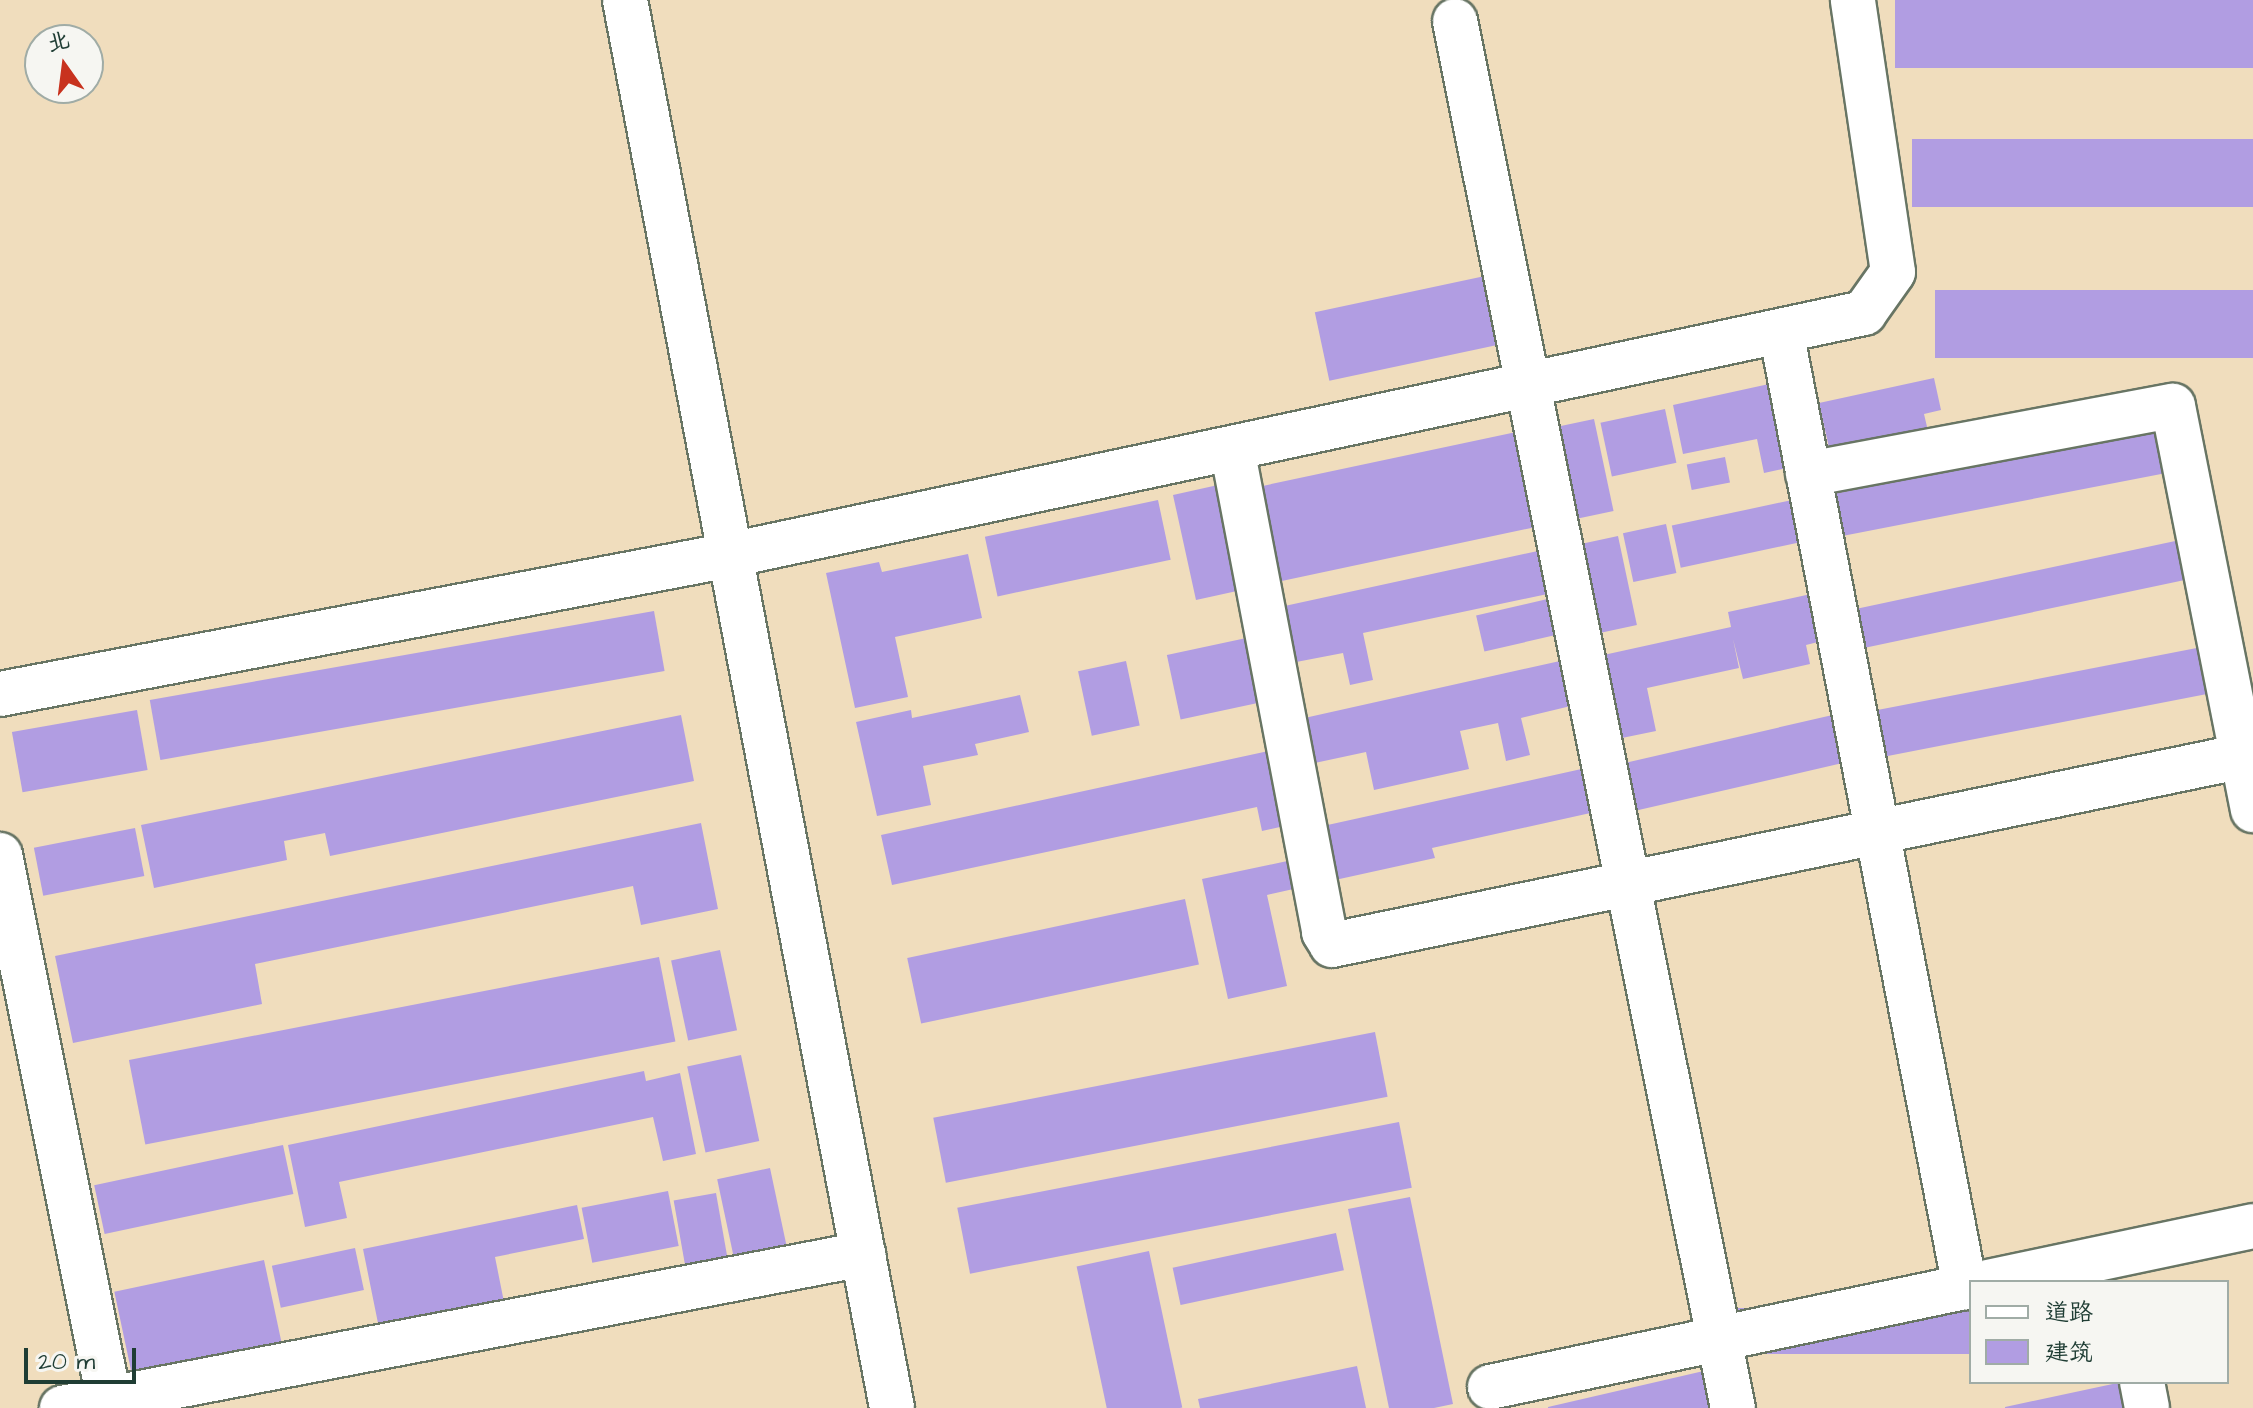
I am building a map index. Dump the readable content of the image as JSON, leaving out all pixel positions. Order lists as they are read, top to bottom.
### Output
{
  "legend": ["道路", "建筑"],
  "scale_bar": "20 m",
  "north": "top"
}
